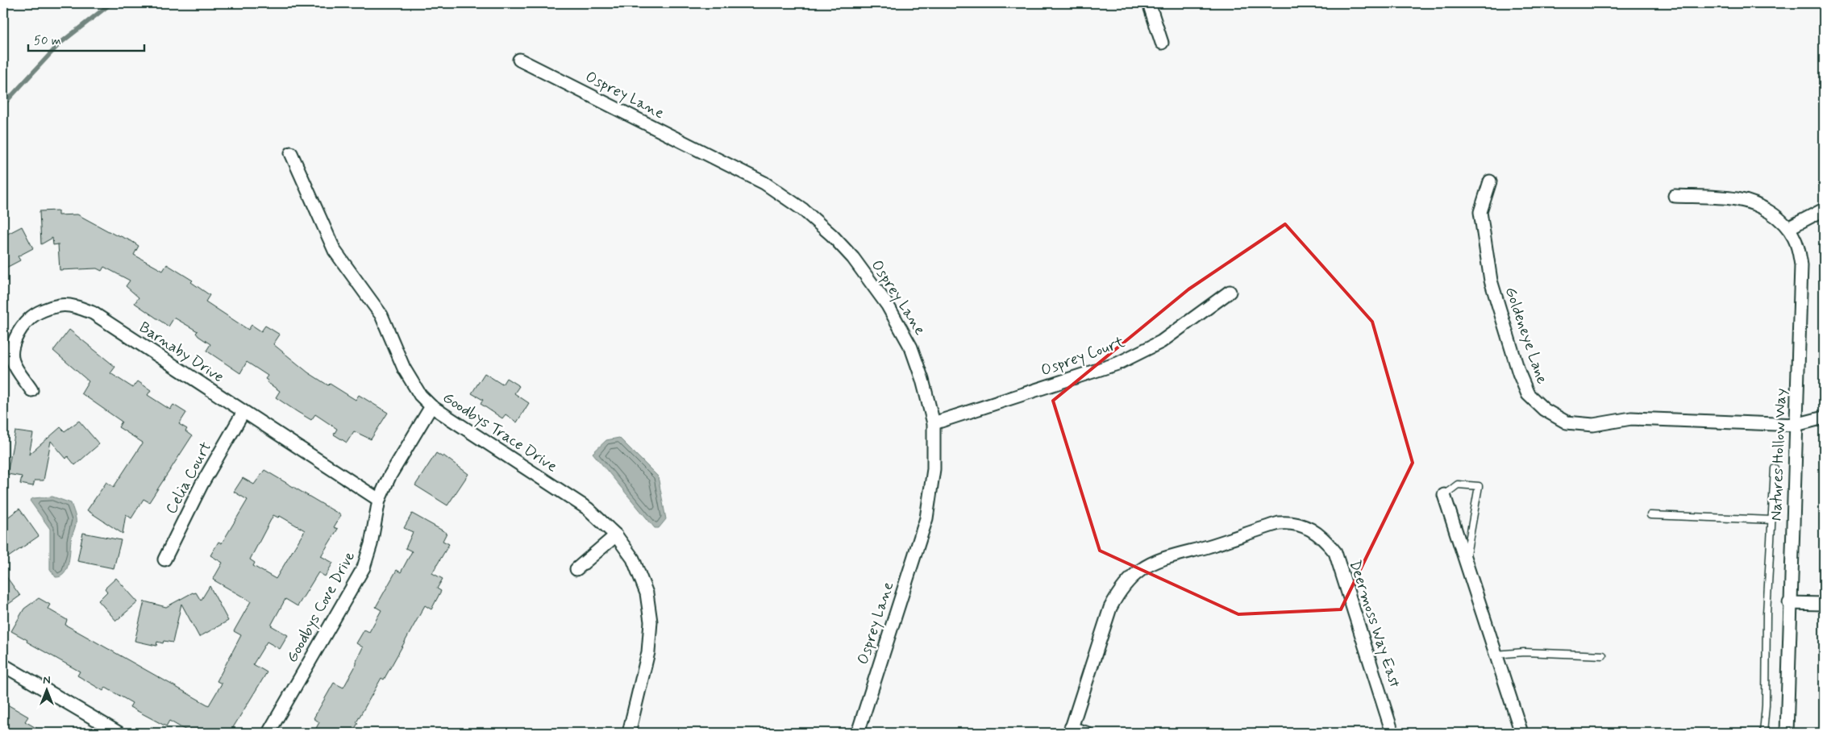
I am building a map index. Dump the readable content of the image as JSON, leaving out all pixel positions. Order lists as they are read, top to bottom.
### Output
{
  "streets": {
    "street": [
      "Osprey Lane",
      "Goldeneye Lane",
      "Barnaby Drive",
      "Osprey Court",
      "Goodbys Trace Drive",
      "Natures Hollow Way",
      "Celia Court",
      "Goodbys Cove Drive",
      "Deermoss Way East"
    ]
  },
  "crossings": [
    ["Osprey Lane", "Osprey Court"],
    ["Goldeneye Lane", "Natures Hollow Way"],
    ["Barnaby Drive", "Celia Court"],
    ["Barnaby Drive", "Goodbys Cove Drive"],
    ["Goodbys Trace Drive", "Goodbys Cove Drive"]
  ],
  "scale_bar": "50 m",
  "north": "top"
}
